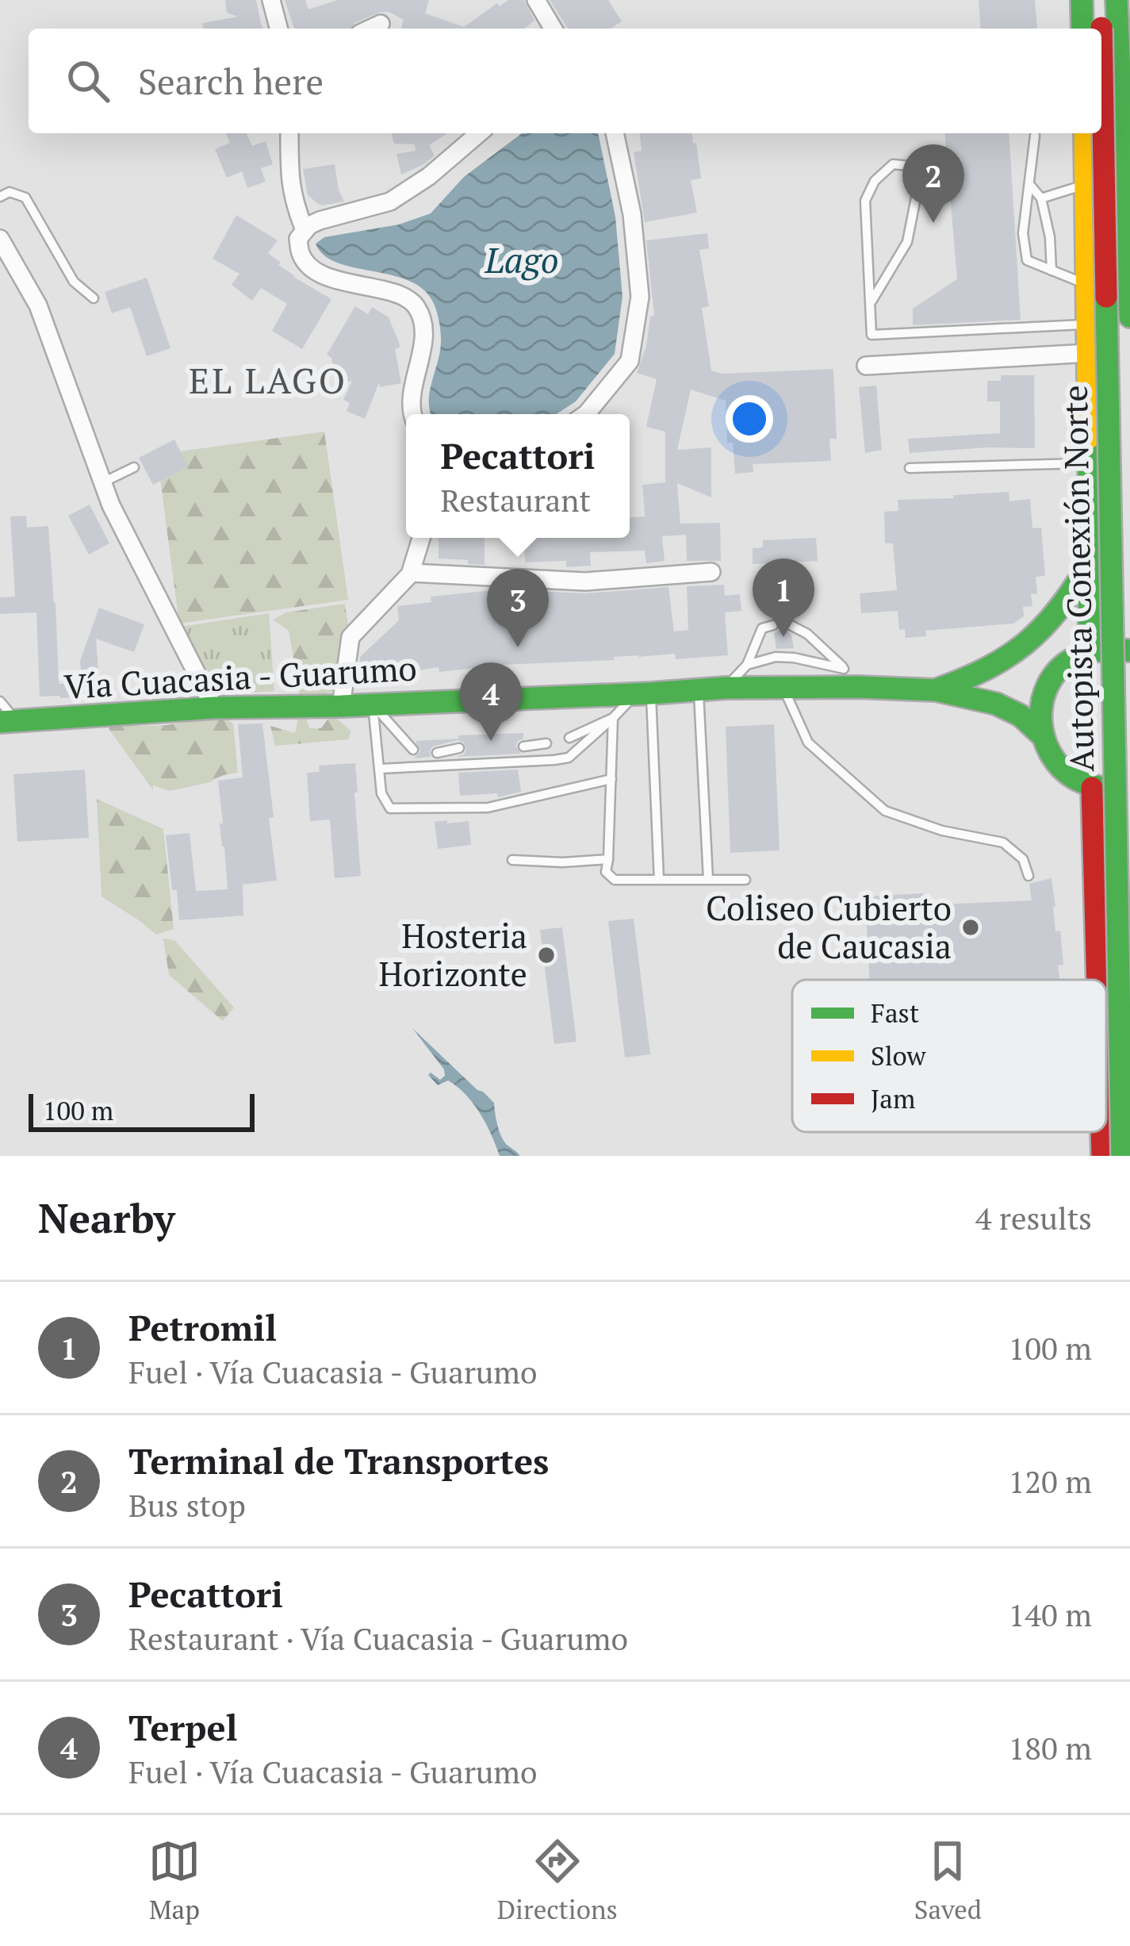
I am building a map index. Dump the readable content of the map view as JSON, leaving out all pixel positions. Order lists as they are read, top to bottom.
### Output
{
  "streets": {
    "main road": ["Autopista Conexión Norte", "Vía Cuacasia - Guarumo"]
  },
  "districts": ["EL LAGO"],
  "water": ["Lago"],
  "places": ["Coliseo Cubierto de Caucasia", "Hosteria Horizonte"],
  "legend": ["Fast", "Slow", "Jam"],
  "scale_bar": "100 m",
  "page": {
    "search": "Search here",
    "pins": [
      "2",
      "1",
      "3",
      "4"
    ],
    "popup": ["Pecattori", "Restaurant"],
    "scale": "100 m",
    "heading": ["Nearby", "4 results"],
    "list": [
      {
        "mark": "1",
        "name": "Petromil",
        "note": "Fuel · Vía Cuacasia - Guarumo",
        "value": "100 m"
      },
      {
        "mark": "2",
        "name": "Terminal de Transportes",
        "note": "Bus stop",
        "value": "120 m"
      },
      {
        "mark": "3",
        "name": "Pecattori",
        "note": "Restaurant · Vía Cuacasia - Guarumo",
        "value": "140 m"
      },
      {
        "mark": "4",
        "name": "Terpel",
        "note": "Fuel · Vía Cuacasia - Guarumo",
        "value": "180 m"
      }
    ],
    "nav": ["Map", "Directions", "Saved"]
  }
}
